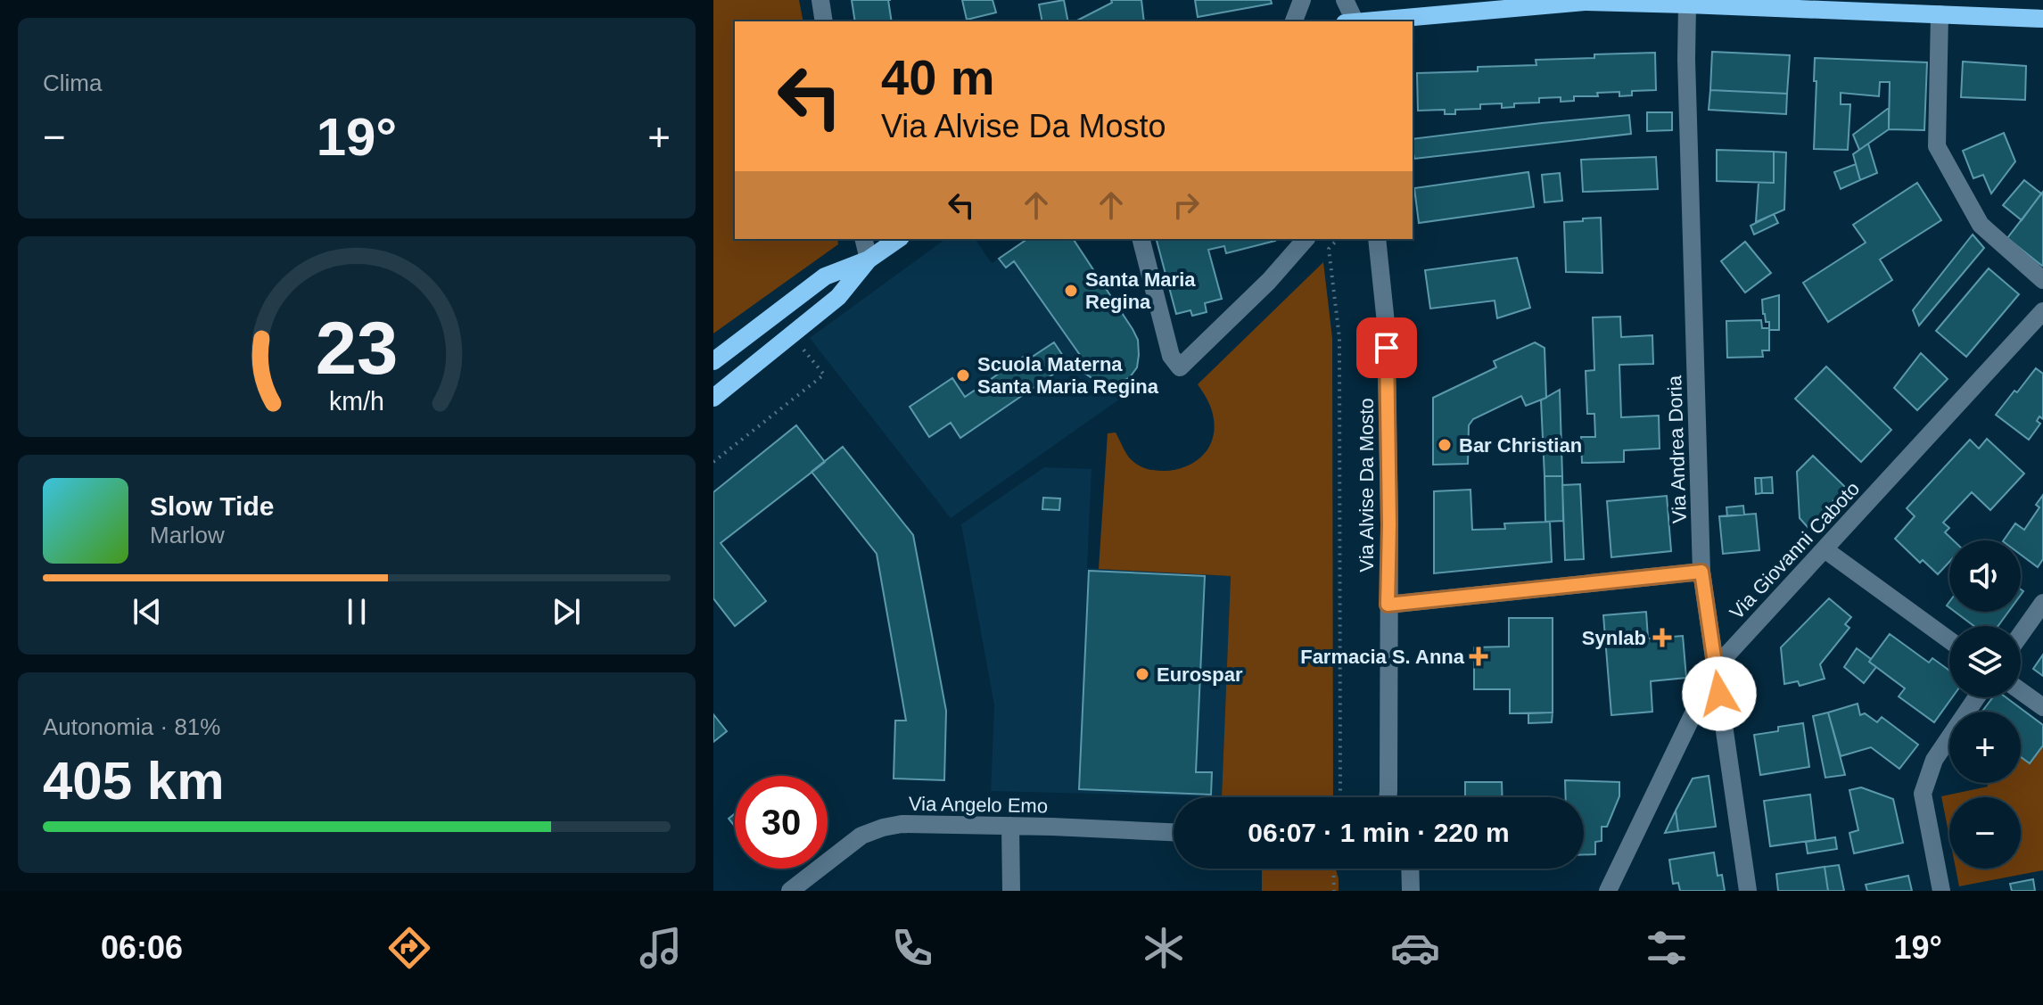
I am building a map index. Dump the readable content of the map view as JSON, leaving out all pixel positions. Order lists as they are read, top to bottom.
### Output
{
  "streets": {
    "street": [
      "Via Andrea Doria",
      "Via Alvise Da Mosto",
      "Via Giovanni Caboto",
      "Via Angelo Emo"
    ]
  },
  "crossings": [
    ["Via Andrea Doria", "Via Giovanni Caboto"]
  ],
  "places": {
    "other": [
      "Santa Maria Regina",
      "Scuola Materna Santa Maria Regina",
      "Bar Christian",
      "Eurospar"
    ],
    "health": ["Synlab", "Farmacia S. Anna"]
  },
  "page": {
    "tile": [
      "Clima",
      ["Autonomia · 81%", "405 km"]
    ],
    "turn": ["40 m", "Via Alvise Da Mosto"],
    "heat": ["−", "19°", "+"],
    "song": ["Slow Tide", "Marlow"],
    "map_buttons": ["+", "−"],
    "limit": "30",
    "trip": "06:07 · 1 min · 220 m",
    "tabs": ["06:06", "19°"],
    "gauge": ["23", "km/h"]
  }
}
